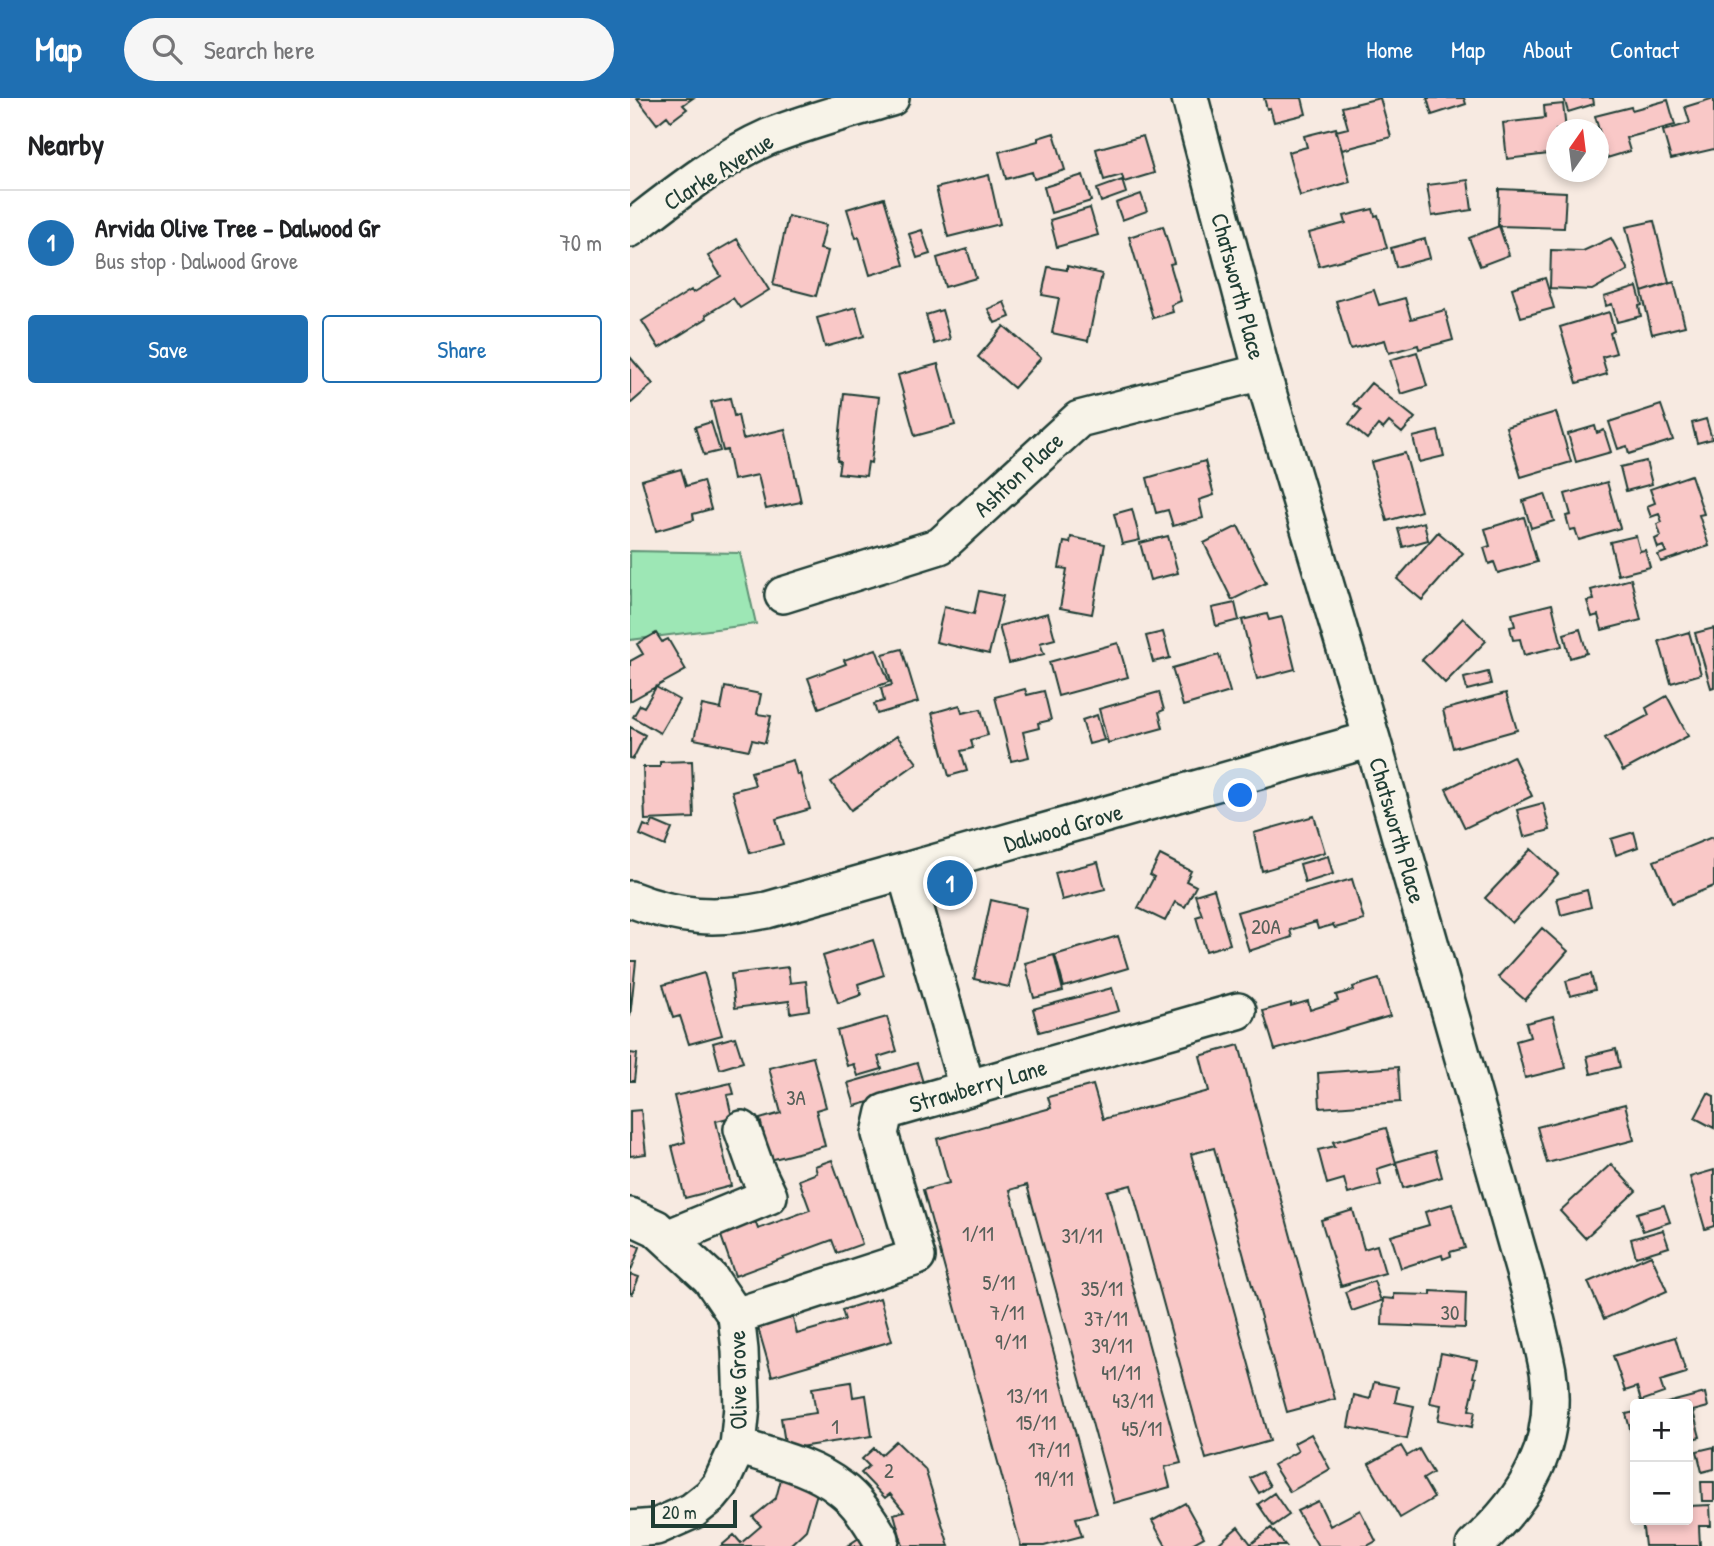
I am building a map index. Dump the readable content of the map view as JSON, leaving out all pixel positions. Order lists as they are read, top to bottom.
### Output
{
  "streets": {
    "street": [
      "Clarke Avenue",
      "Chatsworth Place",
      "Ashton Place",
      "Dalwood Grove",
      "Strawberry Lane",
      "Olive Grove"
    ]
  },
  "crossings": [
    ["Chatsworth Place", "Ashton Place"],
    ["Chatsworth Place", "Dalwood Grove"],
    ["Strawberry Lane", "Olive Grove"]
  ],
  "house_numbers": [
    "20A",
    "3A",
    "1/11",
    "31/11",
    "5/11",
    "35/11",
    "7/11",
    "30",
    "37/11",
    "9/11",
    "39/11",
    "41/11",
    "13/11",
    "43/11",
    "15/11",
    "1",
    "45/11",
    "17/11",
    "2",
    "19/11"
  ],
  "scale_bar": "20 m",
  "north": "top",
  "page": {
    "header": "Map",
    "search": "Search here",
    "nav": [
      "Home",
      "Map",
      "About",
      "Contact"
    ],
    "heading": "Nearby",
    "list": [
      {
        "mark": "1",
        "name": "Arvida Olive Tree - Dalwood Gr",
        "note": "Bus stop · Dalwood Grove",
        "value": "70 m"
      }
    ],
    "buttons": ["Save", "Share"],
    "pins": "1",
    "map_buttons": ["+", "−"],
    "scale": "20 m"
  }
}
